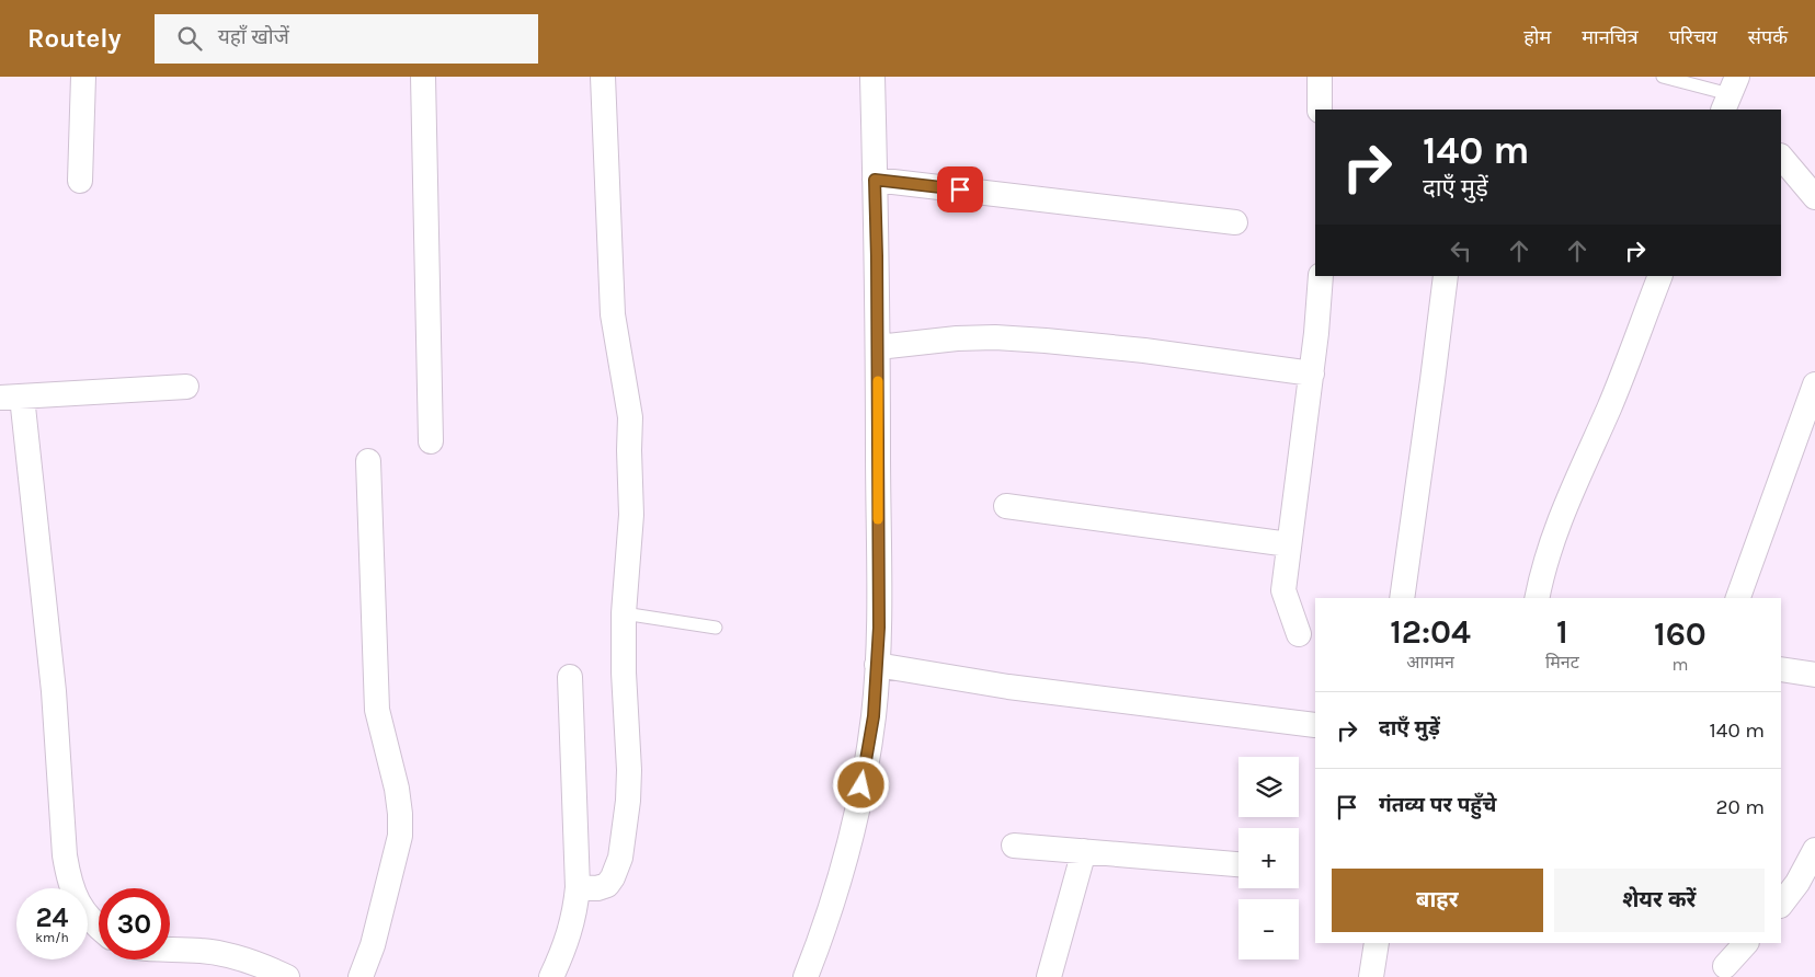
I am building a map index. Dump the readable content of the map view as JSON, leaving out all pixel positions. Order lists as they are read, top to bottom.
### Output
{
  "page": {
    "header": "Routely",
    "search": "यहाँ खोजें",
    "nav": [
      "होम",
      "मानचित्र",
      "परिचय",
      "संपर्क"
    ],
    "turn": ["140 m", "दाएँ मुड़ें"],
    "eta": [
      "12:04",
      "आगमन",
      "1",
      "मिनट",
      "160",
      "m"
    ],
    "list": [
      {
        "name": "दाएँ मुड़ें",
        "value": "140 m"
      },
      {
        "name": "गंतव्य पर पहुँचे",
        "value": "20 m"
      }
    ],
    "map_buttons": ["+", "−"],
    "buttons": ["बाहर", "शेयर करें"],
    "speed": "24 km/h",
    "limit": "30"
  }
}
